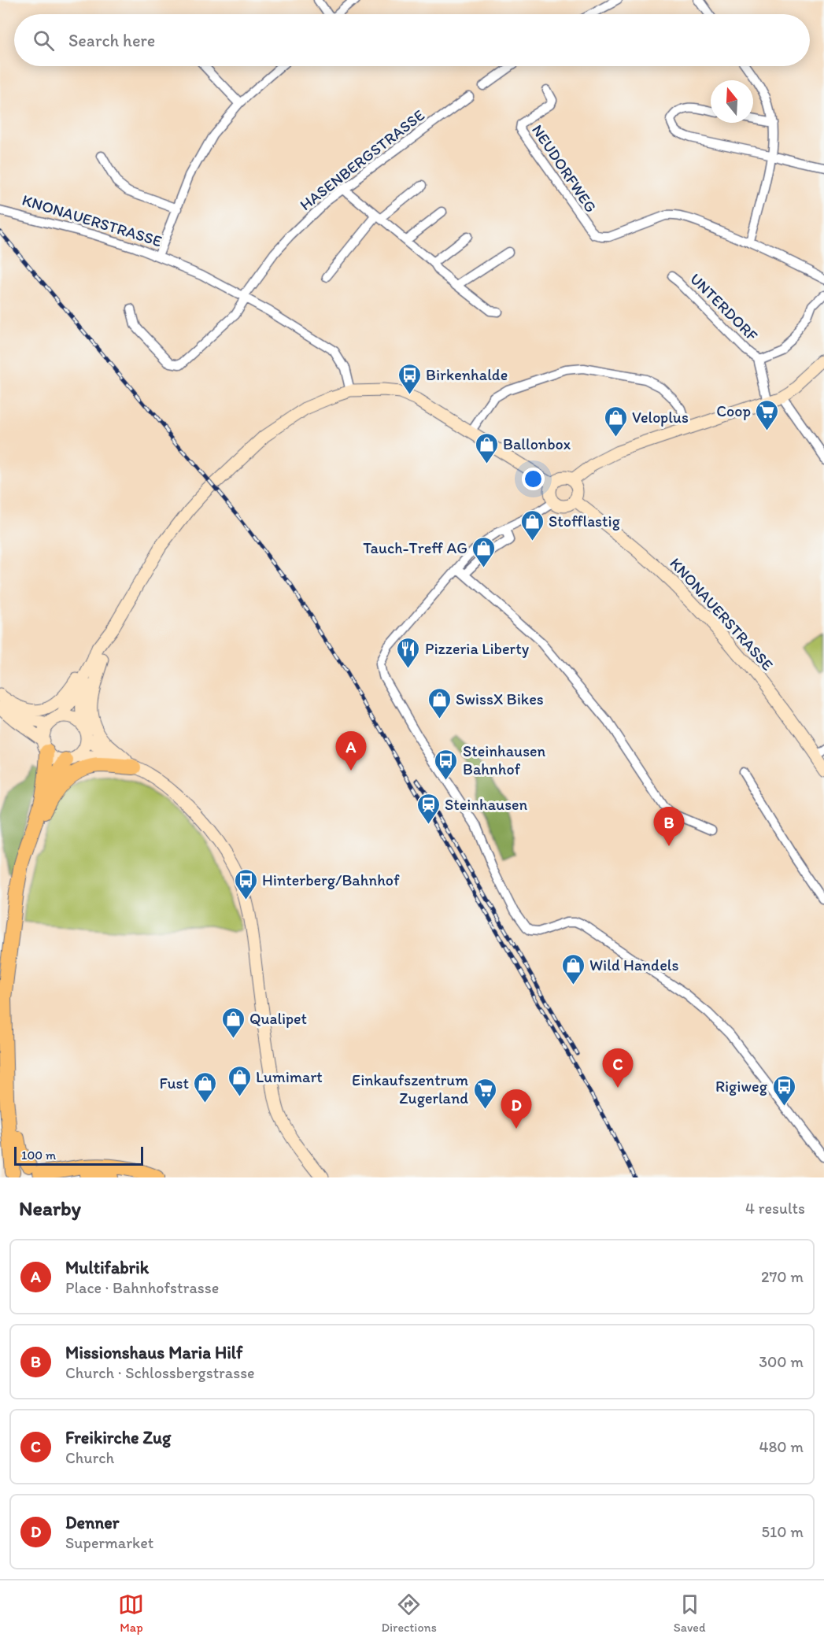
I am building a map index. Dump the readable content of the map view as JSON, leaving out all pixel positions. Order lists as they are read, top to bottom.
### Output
{
  "streets": {
    "street": [
      "HASENBERGSTRASSE",
      "NEUDORFWEG",
      "KNONAUERSTRASSE",
      "UNTERDORF"
    ]
  },
  "crossings": [
    ["HASENBERGSTRASSE", "KNONAUERSTRASSE"]
  ],
  "places": {
    "bus stop": [
      "Birkenhalde",
      "Steinhausen Bahnhof",
      "Hinterberg/Bahnhof",
      "Rigiweg"
    ],
    "supermarket": ["Coop", "Einkaufszentrum Zugerland"],
    "shop": [
      "Veloplus",
      "Ballonbox",
      "Stofflastig",
      "Tauch-Treff AG",
      "SwissX Bikes",
      "Wild Handels",
      "Qualipet",
      "Lumimart",
      "Fust"
    ],
    "restaurant": ["Pizzeria Liberty"],
    "station": ["Steinhausen"]
  },
  "scale_bar": "100 m",
  "north": "top",
  "page": {
    "search": "Search here",
    "pins": [
      "A",
      "B",
      "C",
      "D"
    ],
    "scale": "100 m",
    "heading": ["Nearby", "4 results"],
    "list": [
      {
        "mark": "A",
        "name": "Multifabrik",
        "note": "Place · Bahnhofstrasse",
        "value": "270 m"
      },
      {
        "mark": "B",
        "name": "Missionshaus Maria Hilf",
        "note": "Church · Schlossbergstrasse",
        "value": "300 m"
      },
      {
        "mark": "C",
        "name": "Freikirche Zug",
        "note": "Church",
        "value": "480 m"
      },
      {
        "mark": "D",
        "name": "Denner",
        "note": "Supermarket",
        "value": "510 m"
      }
    ],
    "nav": ["Map", "Directions", "Saved"]
  }
}
